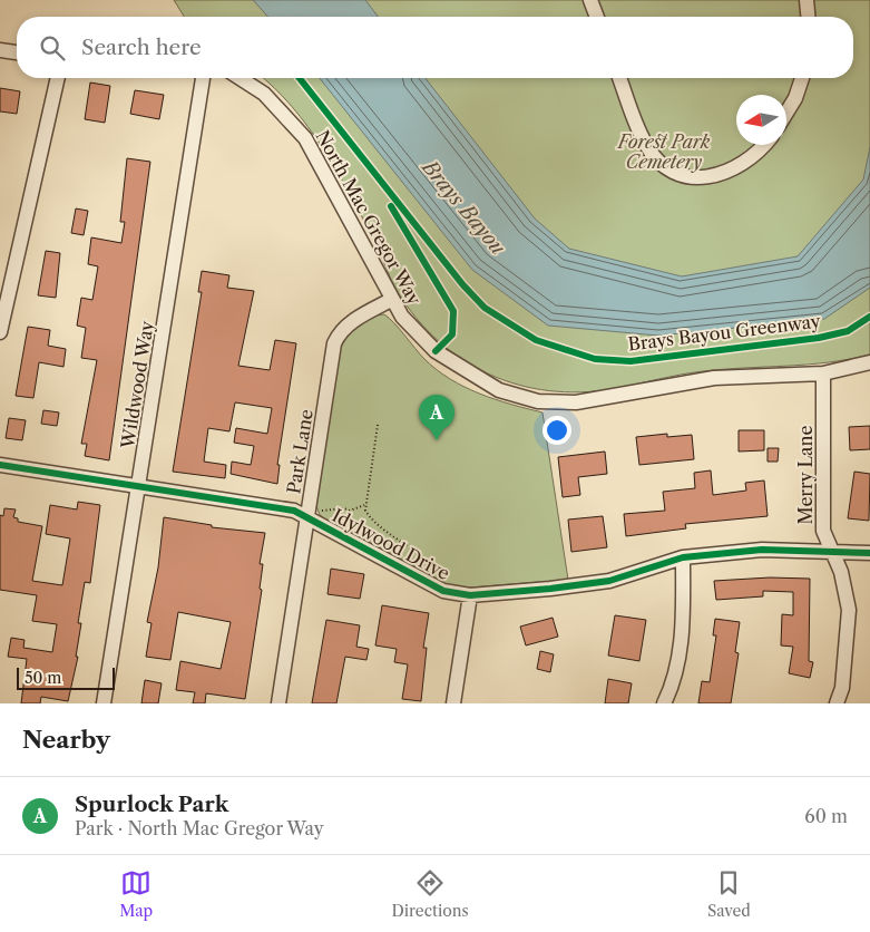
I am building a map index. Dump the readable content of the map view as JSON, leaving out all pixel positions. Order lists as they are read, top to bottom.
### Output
{
  "streets": {
    "street": [
      "North Mac Gregor Way",
      "Wildwood Way",
      "Park Lane",
      "Merry Lane",
      "Idylwood Drive"
    ],
    "cycle path": ["Brays Bayou Greenway"]
  },
  "crossings": [
    ["North Mac Gregor Way", "Park Lane"],
    ["North Mac Gregor Way", "Merry Lane"],
    ["Wildwood Way", "Idylwood Drive"],
    ["Park Lane", "Idylwood Drive"],
    ["Merry Lane", "Idylwood Drive"]
  ],
  "water": ["Brays Bayou"],
  "parks": ["Forest Park Cemetery"],
  "scale_bar": "50 m",
  "north": "left",
  "page": {
    "search": "Search here",
    "pins": "A",
    "scale": "50 m",
    "heading": "Nearby",
    "list": [
      {
        "mark": "A",
        "name": "Spurlock Park",
        "note": "Park · North Mac Gregor Way",
        "value": "60 m"
      }
    ],
    "nav": ["Map", "Directions", "Saved"]
  }
}
